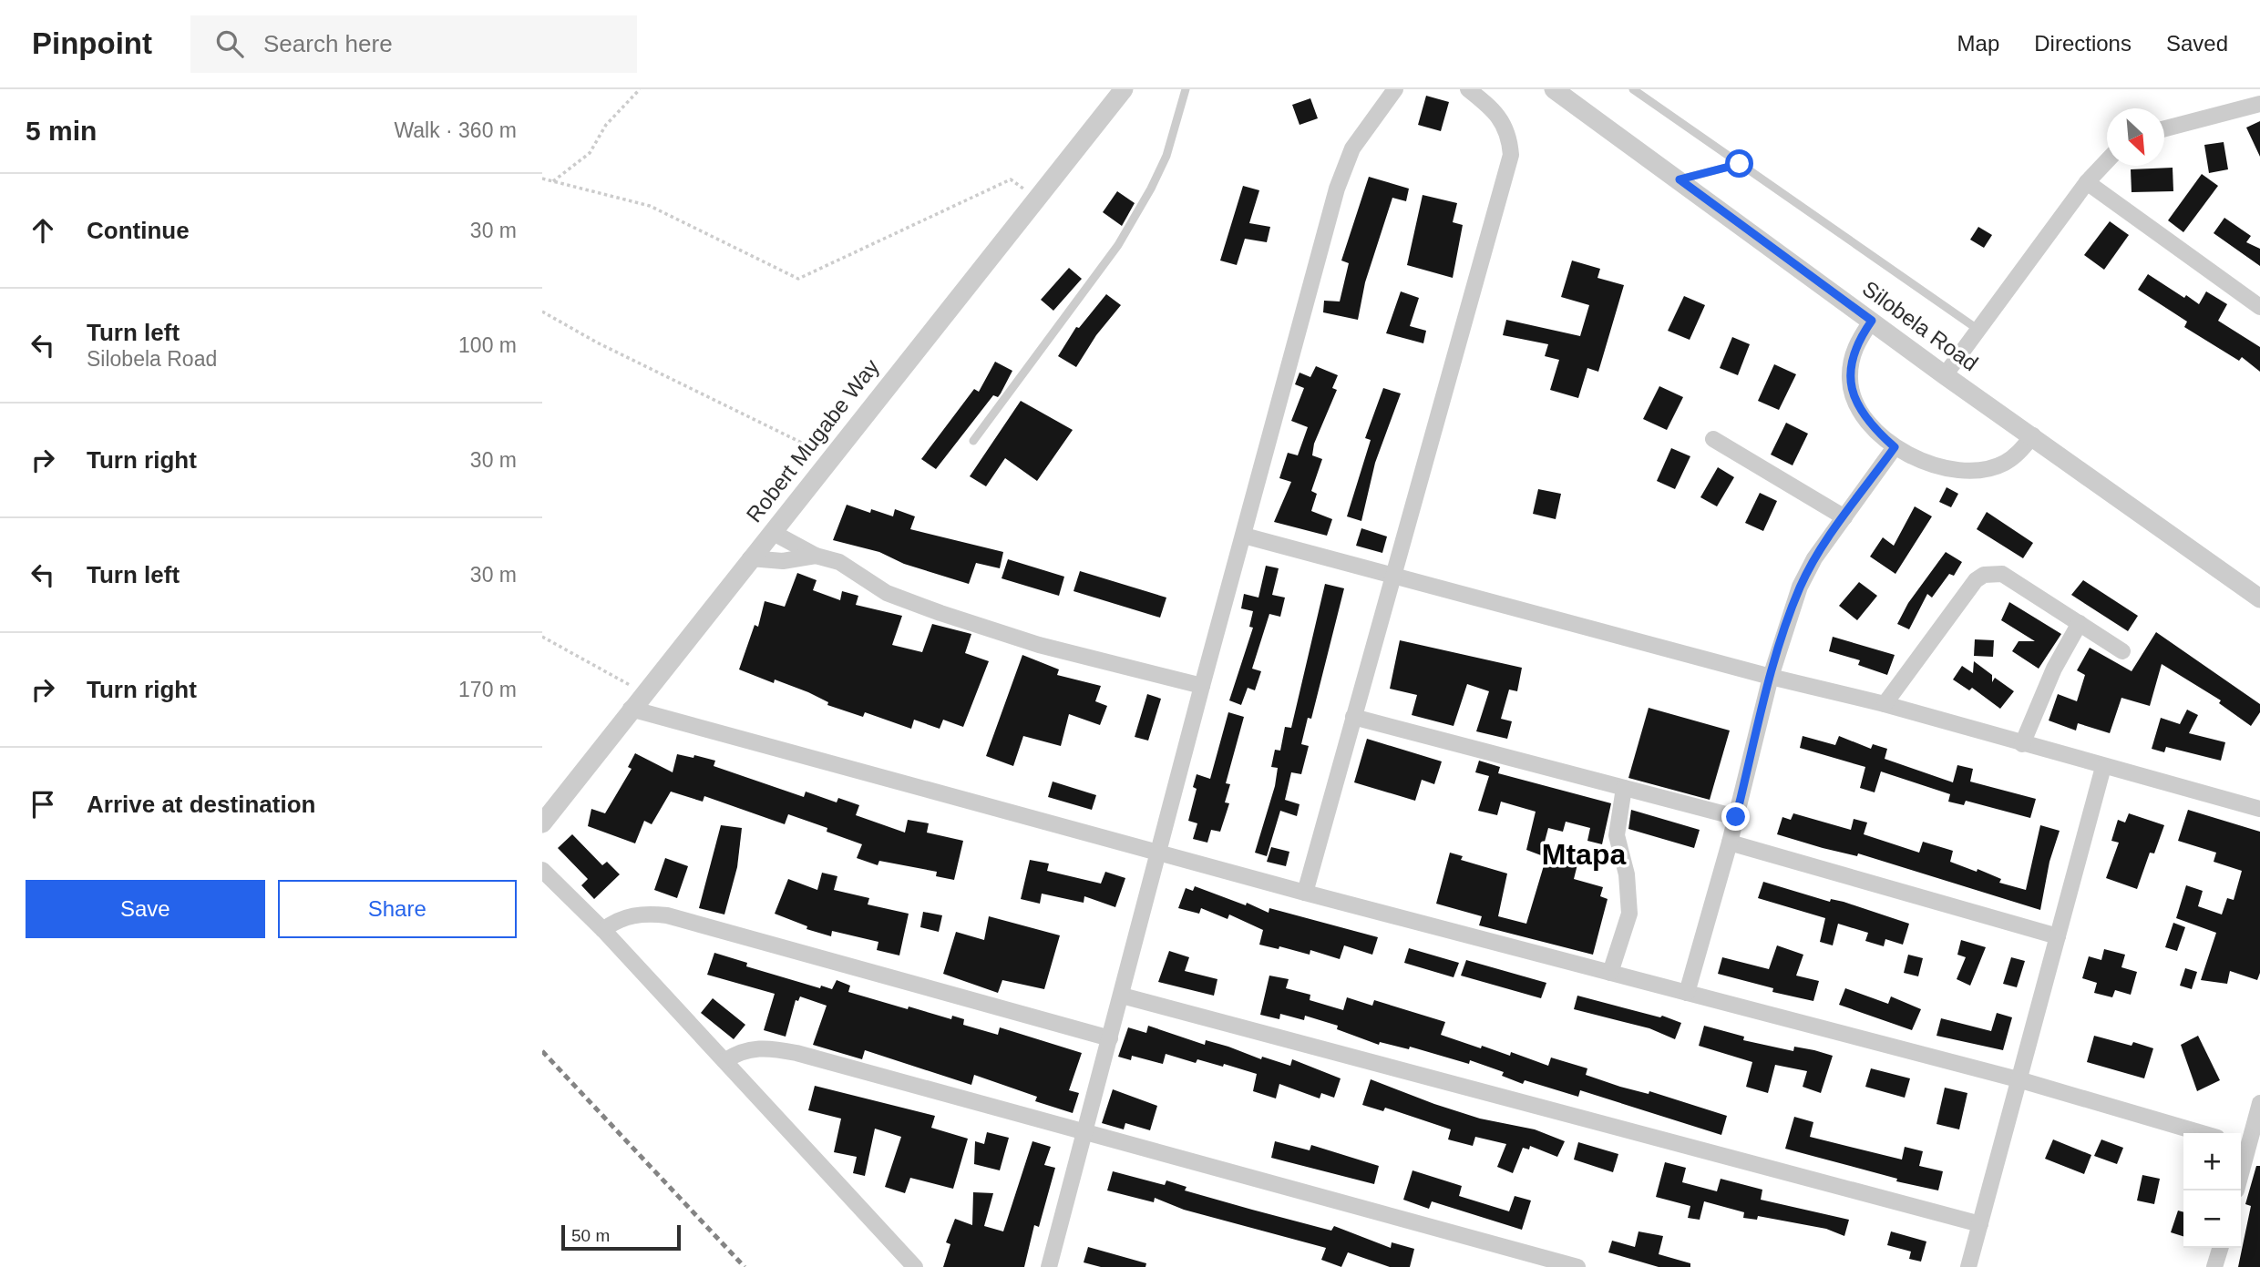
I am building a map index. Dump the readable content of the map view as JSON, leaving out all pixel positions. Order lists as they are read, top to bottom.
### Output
{
  "streets": {
    "street": ["Silobela Road", "Robert Mugabe Way"]
  },
  "districts": ["Mtapa"],
  "scale_bar": "50 m",
  "north": "bottom right",
  "page": {
    "header": "Pinpoint",
    "search": "Search here",
    "nav": ["Map", "Directions", "Saved"],
    "heading": ["5 min", "Walk · 360 m"],
    "list": [
      ["Continue", "30 m"],
      ["Turn left", "Silobela Road", "100 m"],
      ["Turn right", "30 m"],
      ["Turn left", "30 m"],
      ["Turn right", "170 m"],
      "Arrive at destination"
    ],
    "buttons": ["Save", "Share"],
    "map_buttons": ["+", "−"],
    "scale": "50 m"
  }
}
